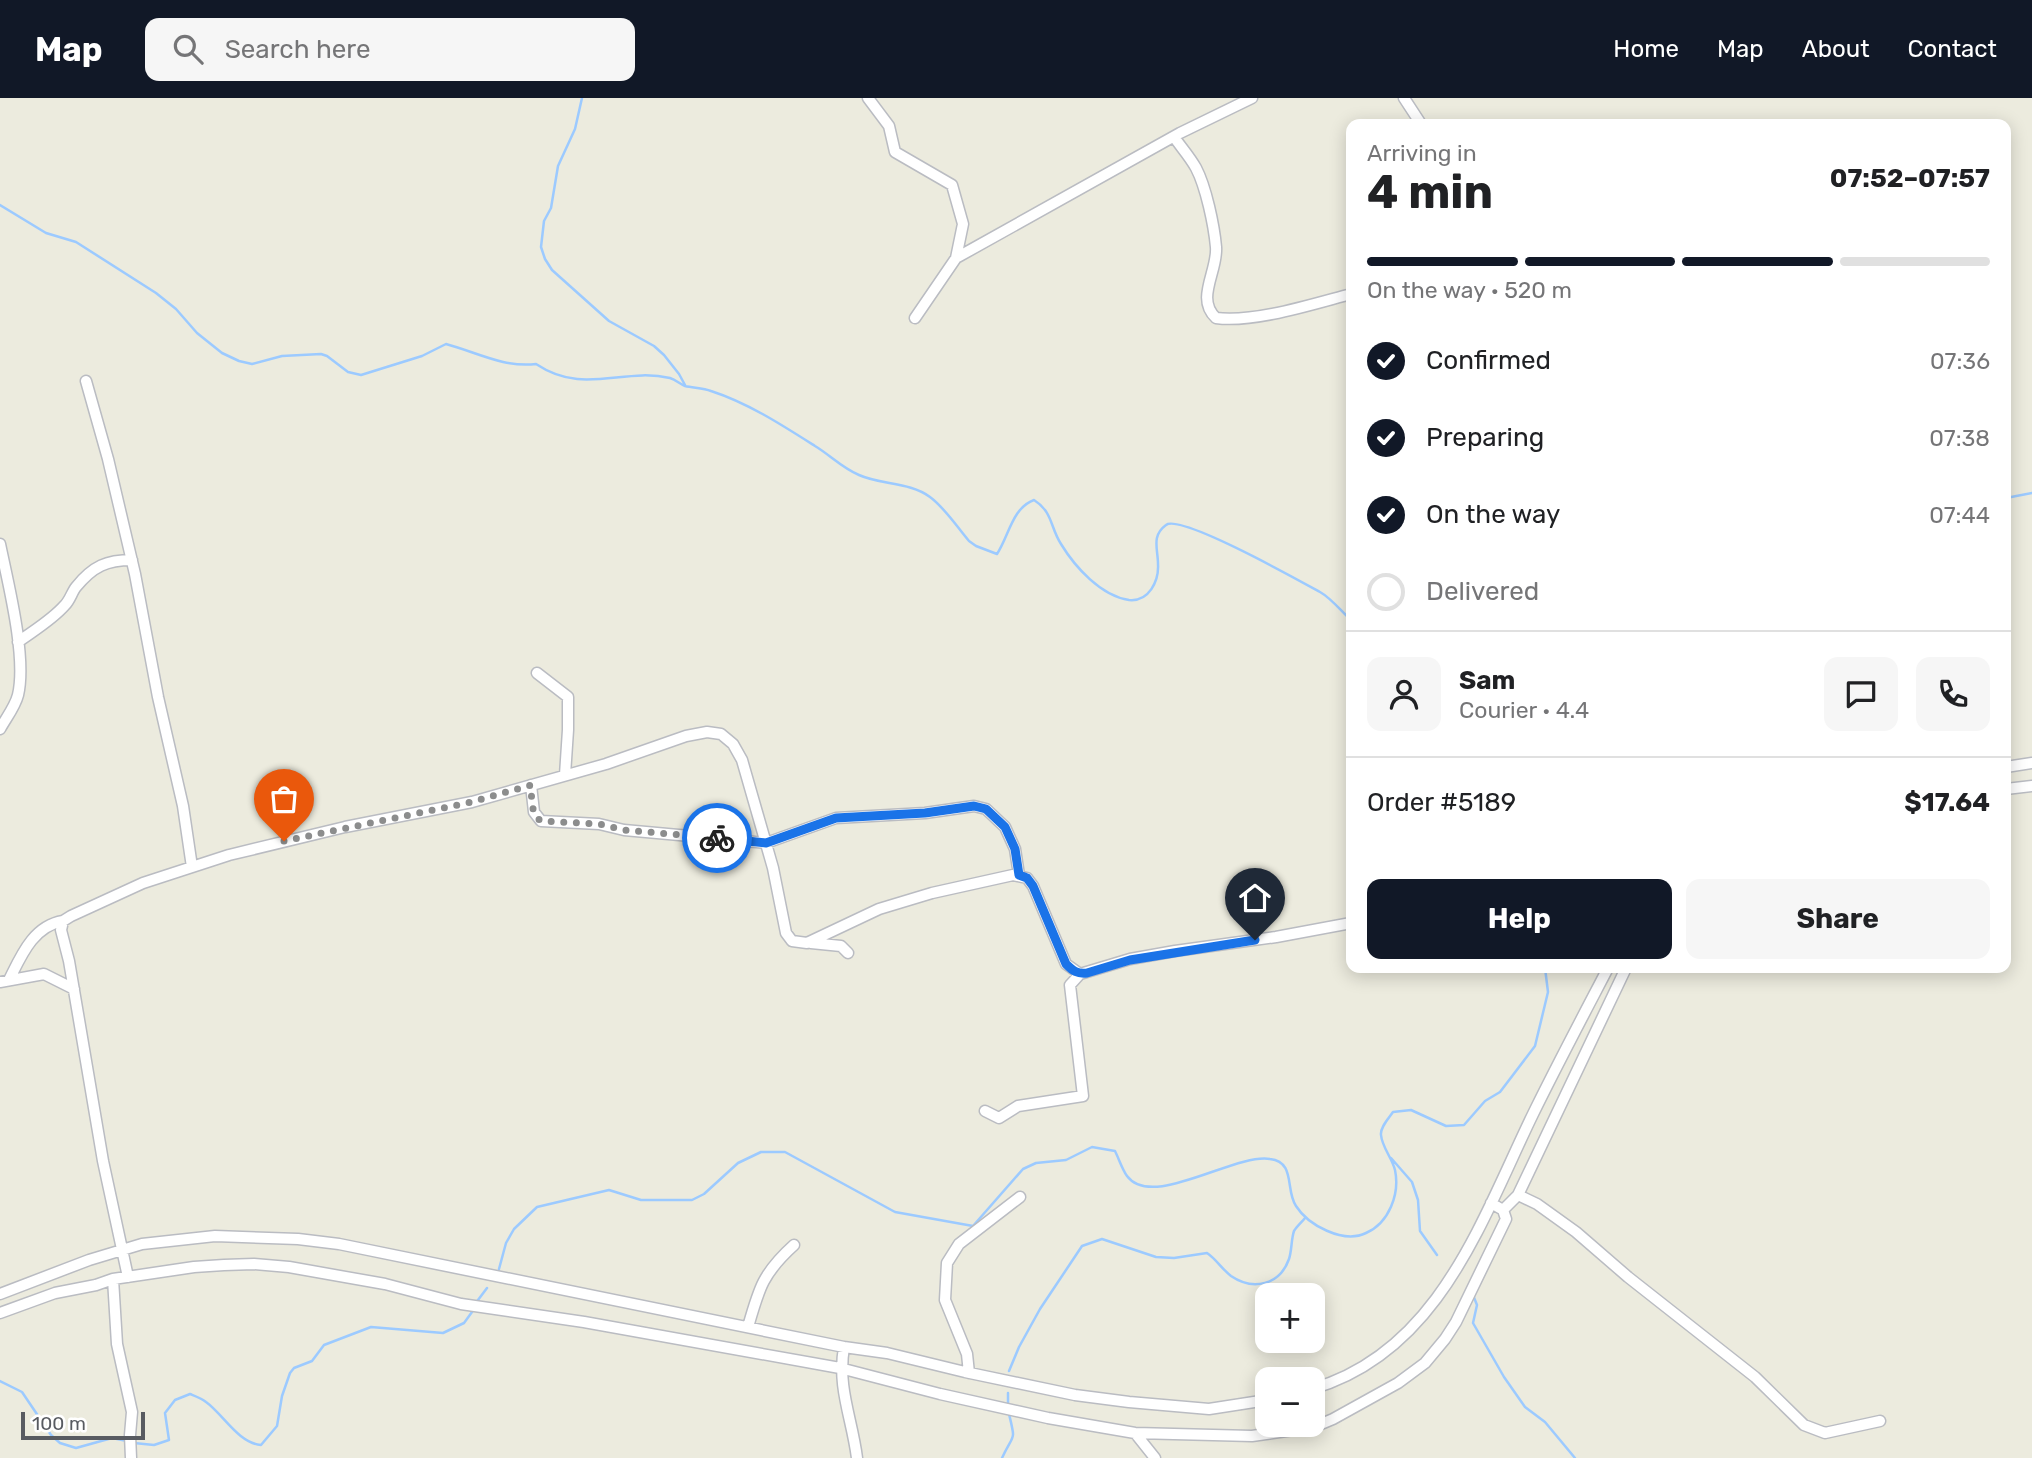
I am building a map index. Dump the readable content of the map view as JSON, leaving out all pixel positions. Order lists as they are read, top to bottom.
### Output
{
  "scale_bar": "100 m",
  "page": {
    "header": "Map",
    "search": "Search here",
    "nav": [
      "Home",
      "Map",
      "About",
      "Contact"
    ],
    "heading": ["4 min", "Arriving in", "07:52–07:57"],
    "panel": [
      "Sam",
      "Courier · 4.4",
      "Order #5189",
      "$17.64"
    ],
    "bar": "On the way · 520 m",
    "list": [
      ["Confirmed", "07:36"],
      ["Preparing", "07:38"],
      ["On the way", "07:44"],
      "Delivered"
    ],
    "buttons": ["Help", "Share"],
    "map_buttons": ["+", "−"],
    "scale": "100 m"
  }
}
